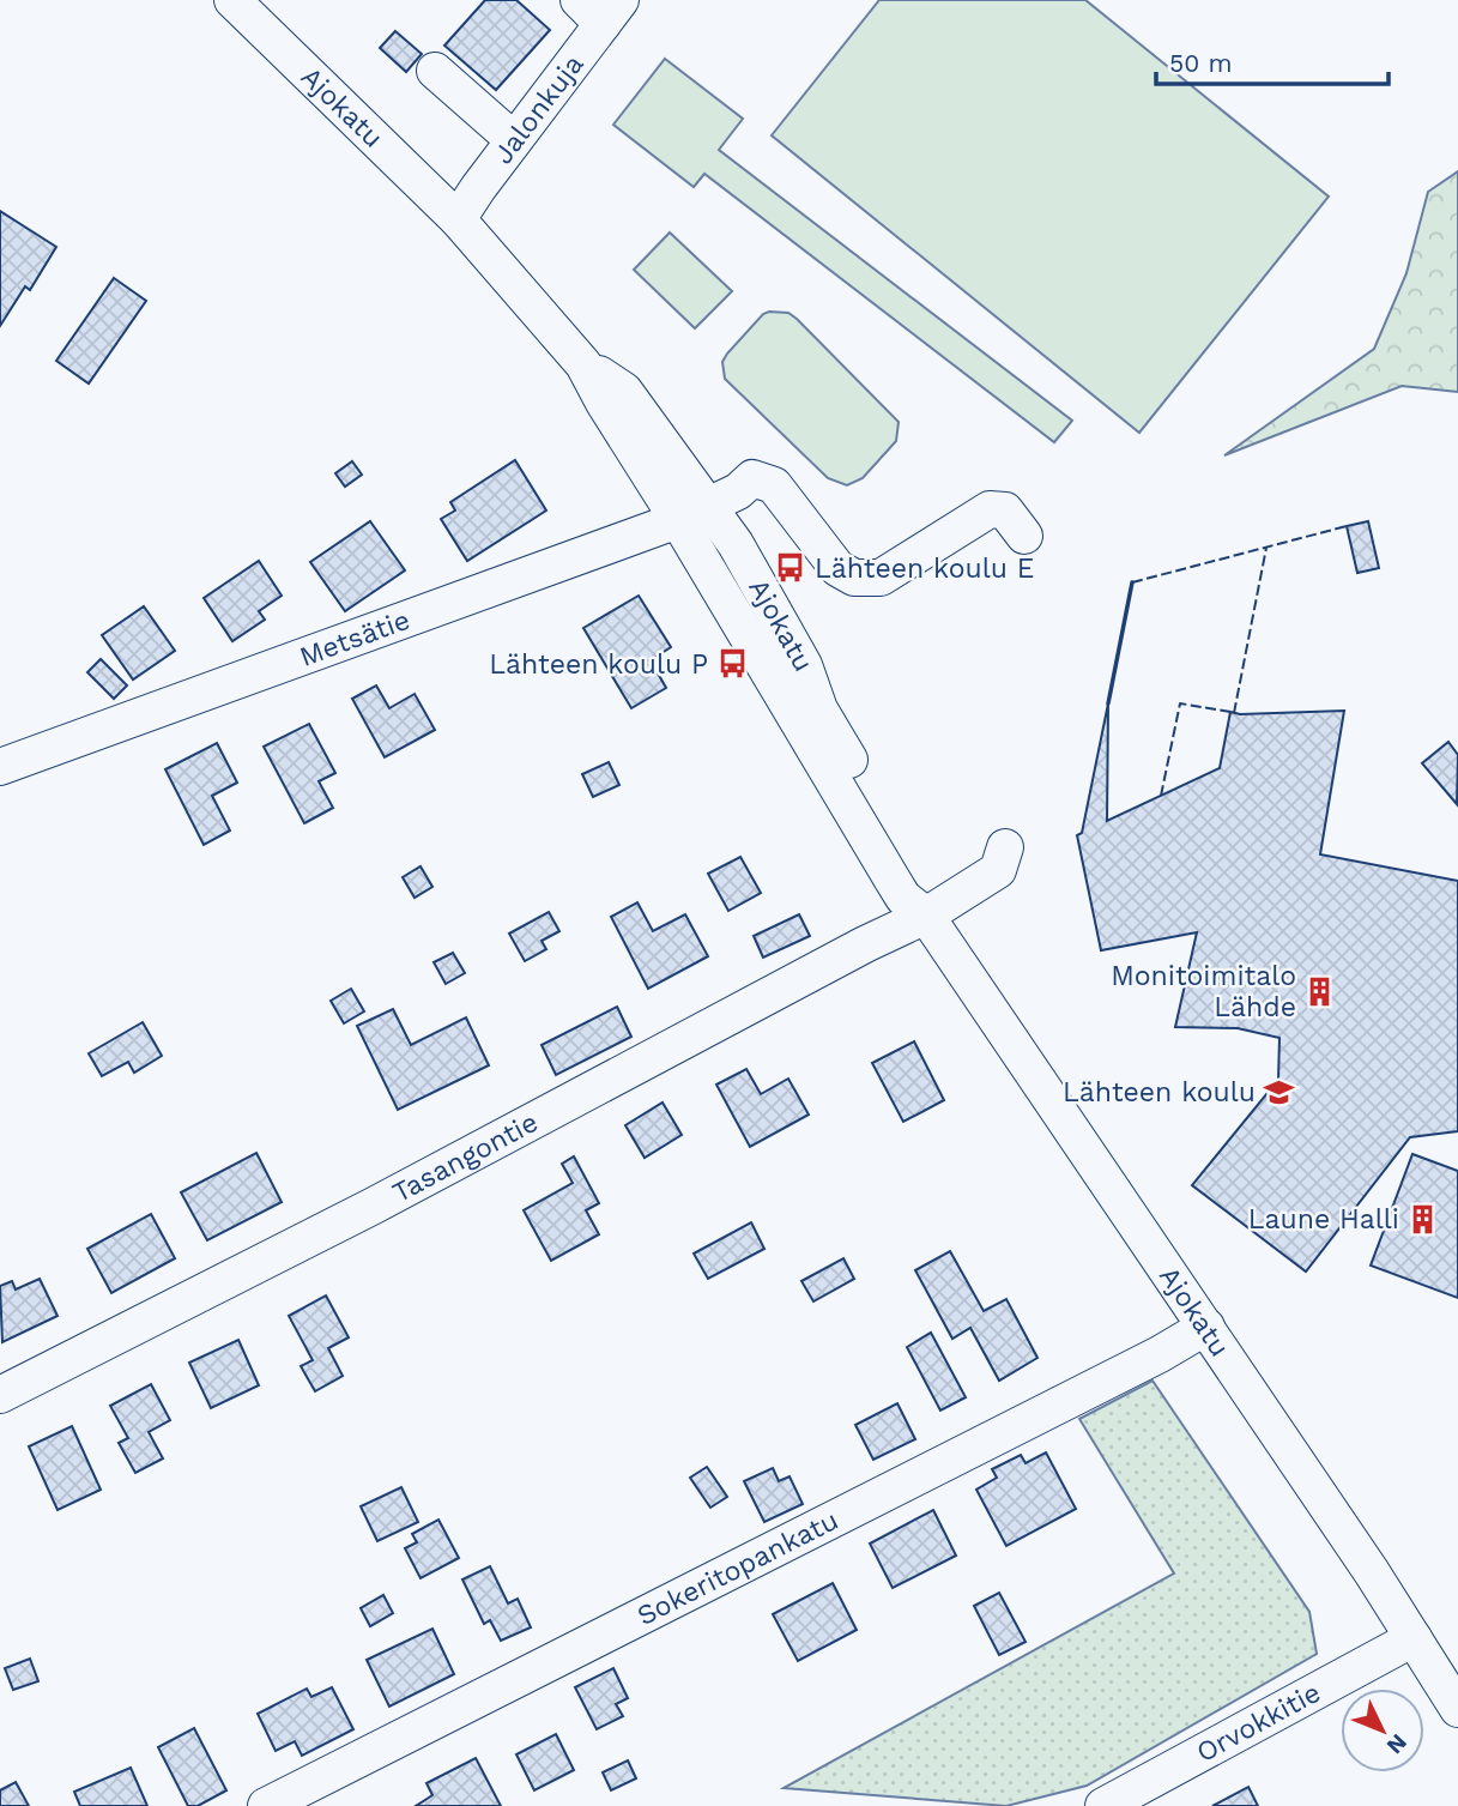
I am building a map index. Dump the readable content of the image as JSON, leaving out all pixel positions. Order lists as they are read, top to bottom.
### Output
{
  "streets": {
    "street": [
      "Ajokatu",
      "Jalonkuja",
      "Metsätie",
      "Tasangontie",
      "Sokeritopankatu",
      "Orvokkitie"
    ]
  },
  "crossings": [
    ["Ajokatu", "Jalonkuja"],
    ["Ajokatu", "Metsätie"],
    ["Ajokatu", "Tasangontie"],
    ["Ajokatu", "Sokeritopankatu"],
    ["Ajokatu", "Orvokkitie"]
  ],
  "places": {
    "bus stop": ["Lähteen koulu E", "Lähteen koulu P"],
    "building": ["Monitoimitalo Lähde", "Laune Halli"],
    "school or university": ["Lähteen koulu"]
  },
  "scale_bar": "50 m",
  "north": "bottom right"
}
